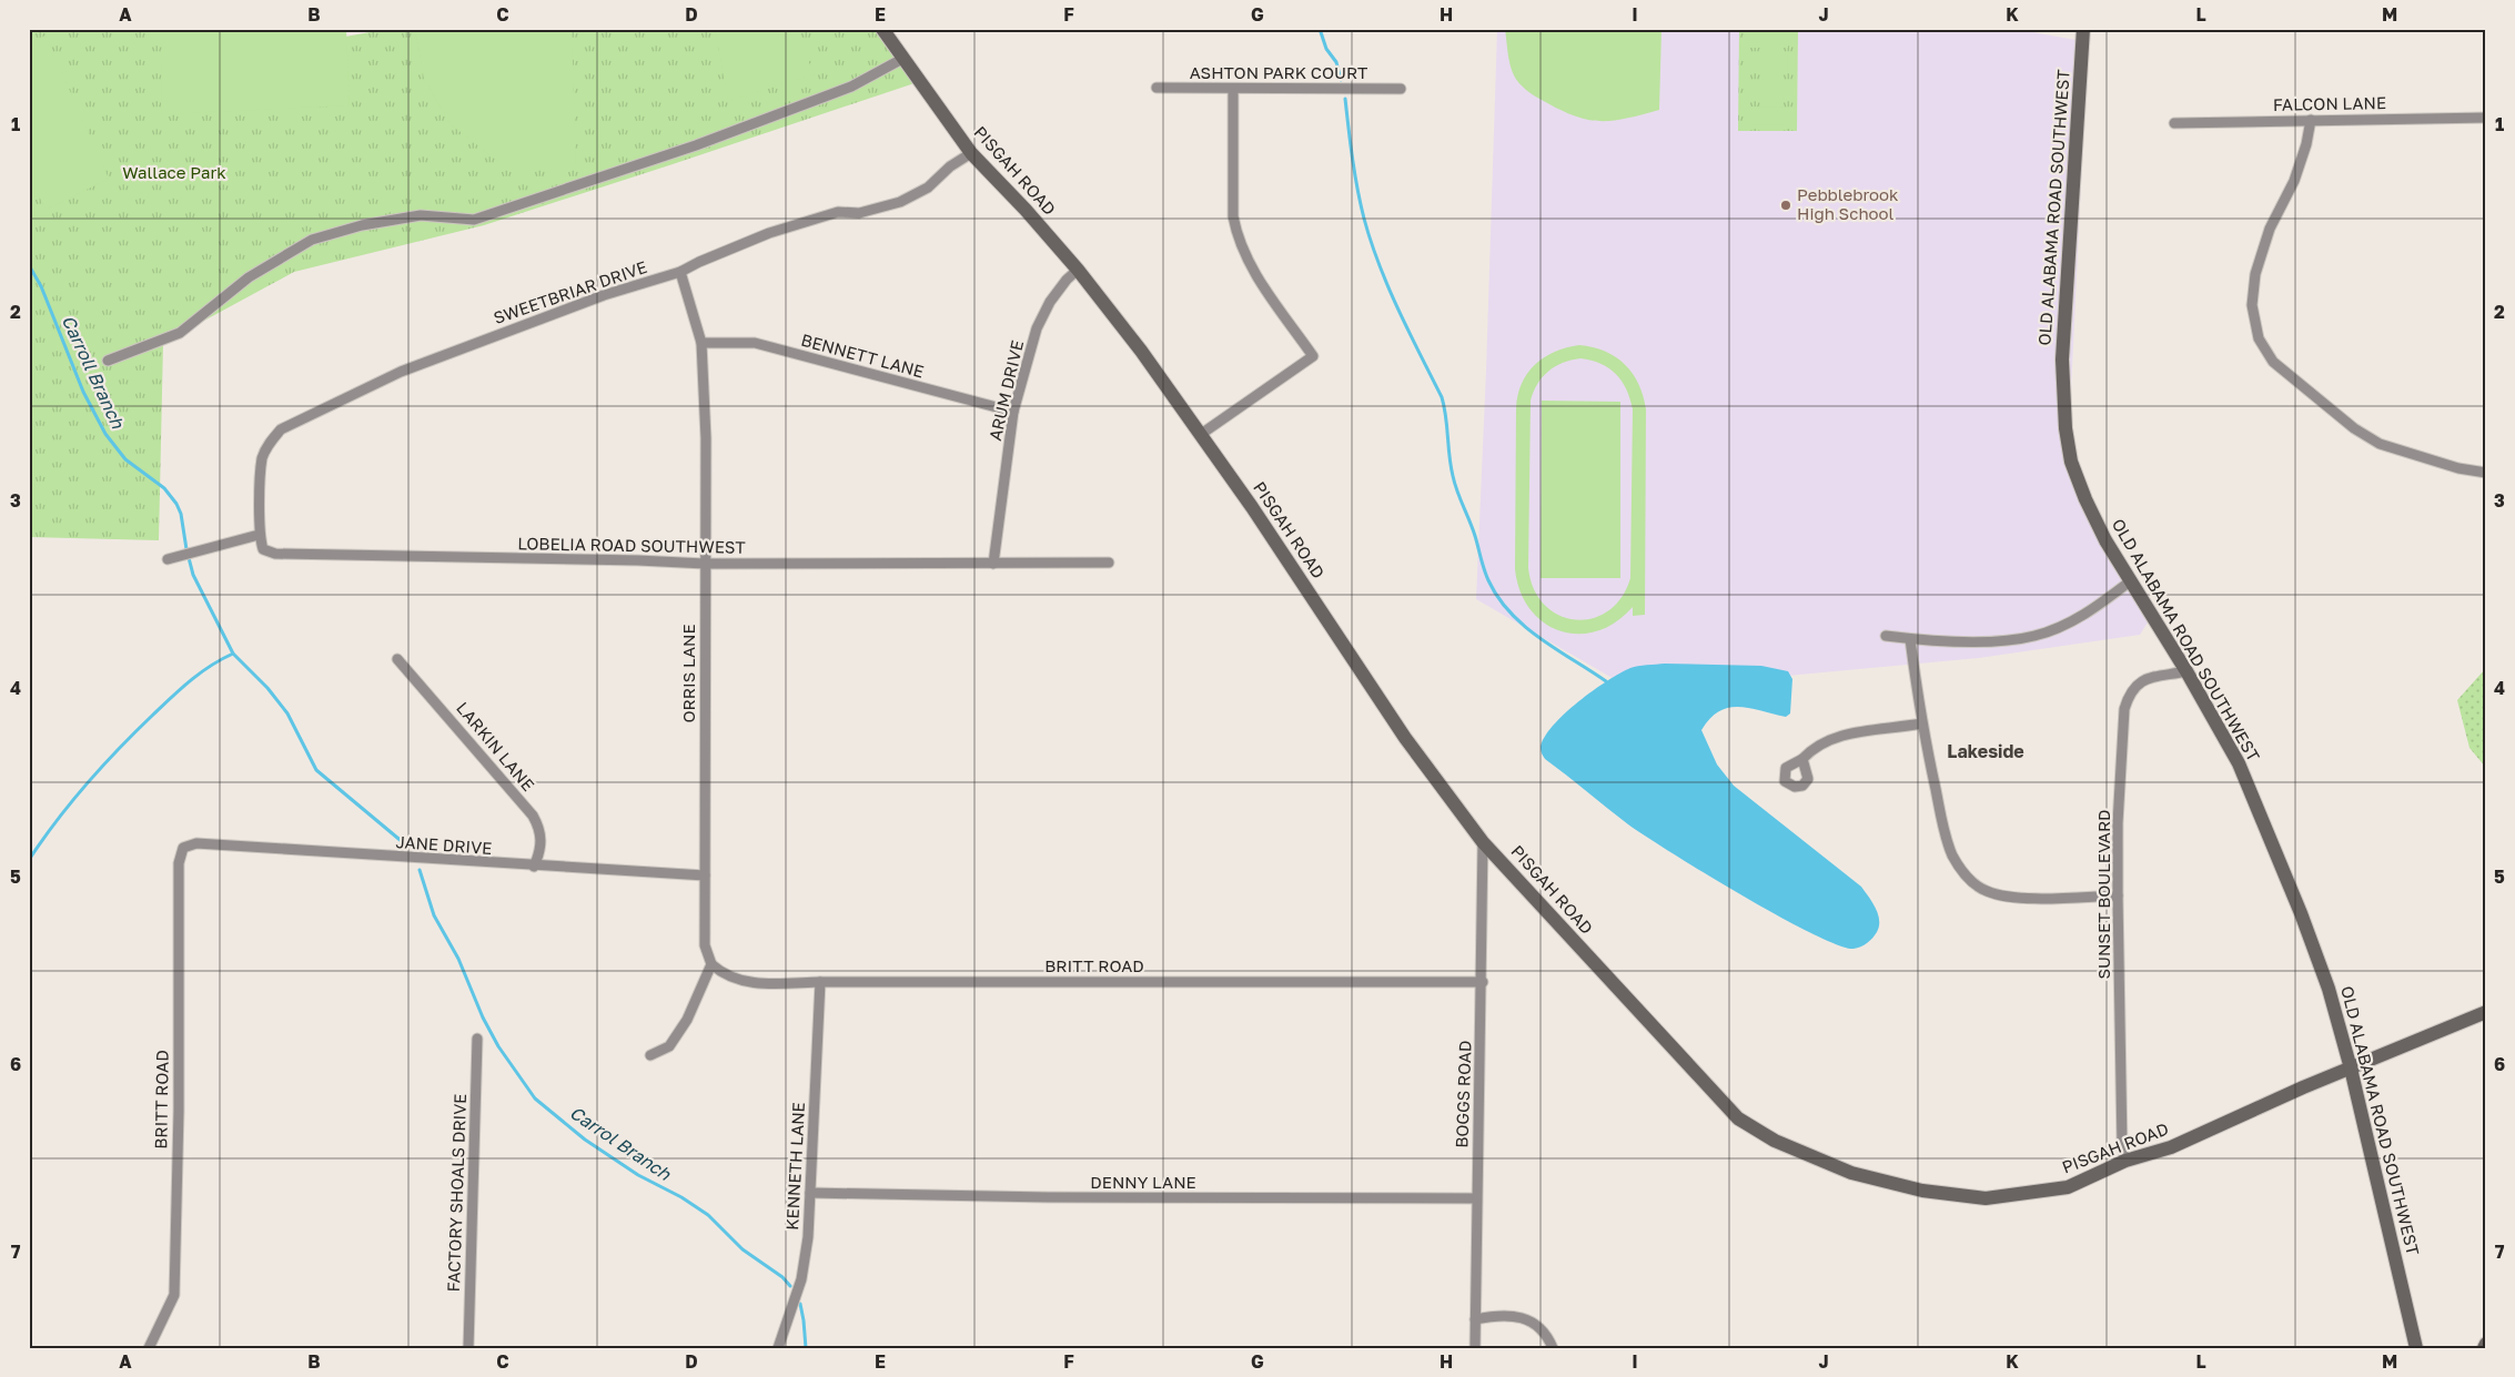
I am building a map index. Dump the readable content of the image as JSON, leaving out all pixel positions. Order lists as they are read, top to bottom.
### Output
{
  "streets": {
    "street": [
      "ASHTON PARK COURT",
      "FALCON LANE",
      "PISGAH ROAD",
      "OLD ALABAMA ROAD SOUTHWEST",
      "SWEETBRIAR DRIVE",
      "BENNETT LANE",
      "ARUM DRIVE",
      "LOBELIA ROAD SOUTHWEST",
      "ORRIS LANE",
      "LARKIN LANE",
      "JANE DRIVE",
      "SUNSET BOULEVARD",
      "BRITT ROAD",
      "BOGGS ROAD",
      "KENNETH LANE",
      "DENNY LANE",
      "FACTORY SHOALS DRIVE"
    ]
  },
  "crossings": [
    ["PISGAH ROAD", "OLD ALABAMA ROAD SOUTHWEST"],
    ["PISGAH ROAD", "SWEETBRIAR DRIVE"],
    ["PISGAH ROAD", "ARUM DRIVE"],
    ["PISGAH ROAD", "SUNSET BOULEVARD"],
    ["PISGAH ROAD", "BOGGS ROAD"],
    ["OLD ALABAMA ROAD SOUTHWEST", "SUNSET BOULEVARD"],
    ["SWEETBRIAR DRIVE", "LOBELIA ROAD SOUTHWEST"],
    ["SWEETBRIAR DRIVE", "ORRIS LANE"],
    ["BENNETT LANE", "ARUM DRIVE"],
    ["BENNETT LANE", "ORRIS LANE"],
    ["ARUM DRIVE", "LOBELIA ROAD SOUTHWEST"],
    ["LOBELIA ROAD SOUTHWEST", "ORRIS LANE"],
    ["ORRIS LANE", "JANE DRIVE"],
    ["ORRIS LANE", "BRITT ROAD"],
    ["LARKIN LANE", "JANE DRIVE"],
    ["JANE DRIVE", "BRITT ROAD"],
    ["BRITT ROAD", "BOGGS ROAD"],
    ["BRITT ROAD", "KENNETH LANE"],
    ["BOGGS ROAD", "DENNY LANE"],
    ["KENNETH LANE", "DENNY LANE"]
  ],
  "districts": ["Lakeside"],
  "water": ["Carroll Branch", "Carrol Branch"],
  "parks": ["Wallace Park"],
  "places": ["Pebblebrook High School"],
  "grid": {
    "columns": [
      "A",
      "B",
      "C",
      "D",
      "E",
      "F",
      "G",
      "H",
      "I",
      "J",
      "K",
      "L",
      "M"
    ],
    "rows": [
      "1",
      "2",
      "3",
      "4",
      "5",
      "6",
      "7"
    ]
  }
}
